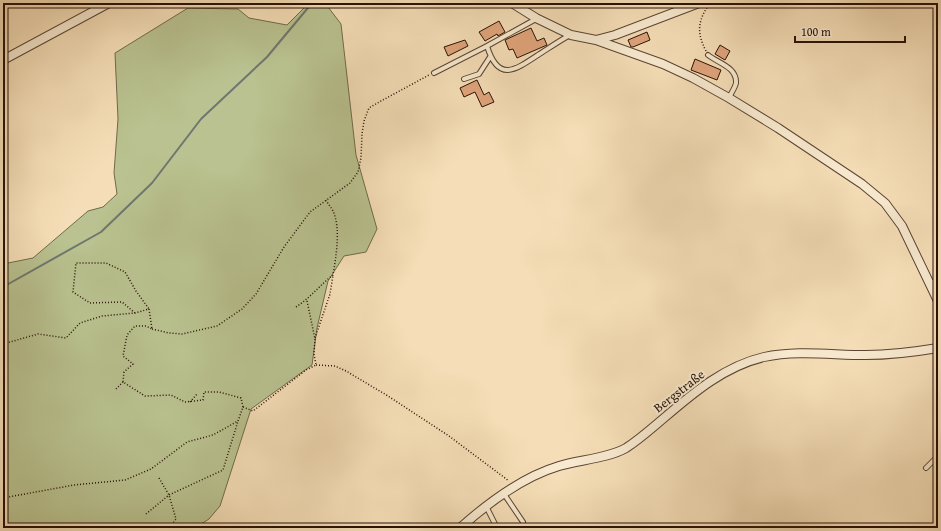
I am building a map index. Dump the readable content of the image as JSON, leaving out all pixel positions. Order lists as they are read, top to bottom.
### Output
{
  "streets": {
    "street": ["Bergstraße"]
  },
  "scale_bar": "100 m"
}
